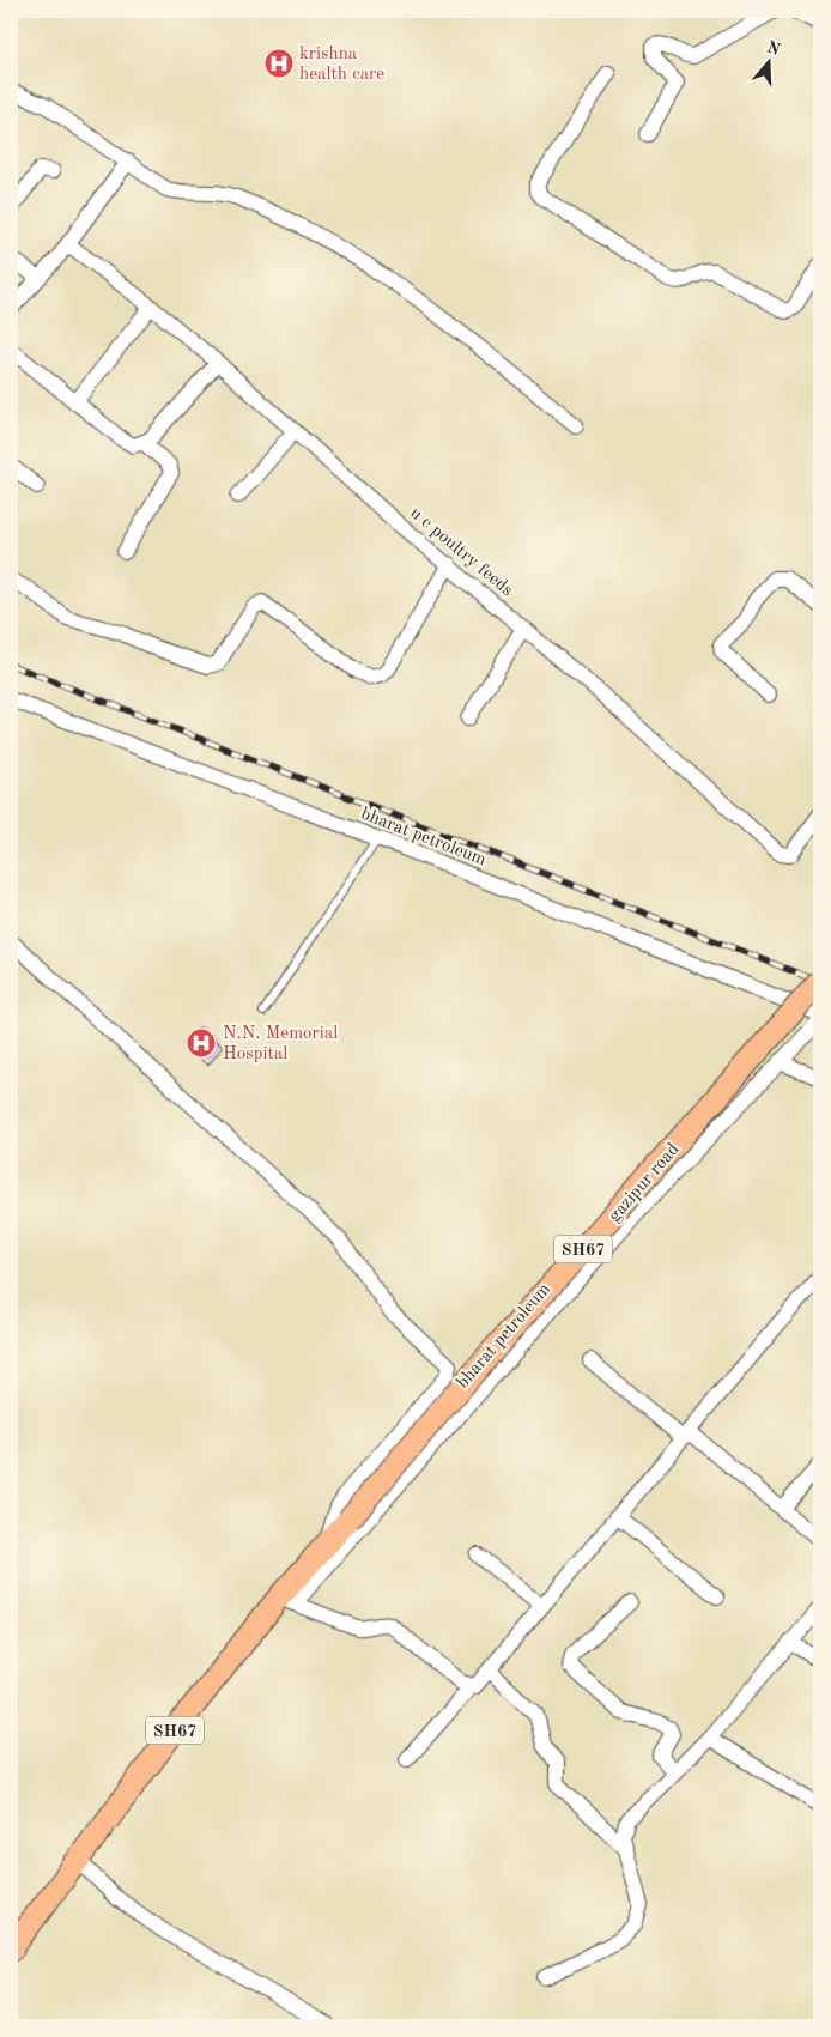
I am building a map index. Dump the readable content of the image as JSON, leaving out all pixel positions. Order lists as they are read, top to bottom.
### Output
{
  "streets": {
    "main road": ["gazipur road", "SH67"],
    "street": ["u c poultry feeds", "bharat petroleum"]
  },
  "crossings": [
    ["bharat petroleum", "SH67"],
    ["gazipur road", "SH67"]
  ],
  "places": {
    "hospital": ["krishna health care", "N.N. Memorial Hospital"]
  },
  "north": "top"
}
